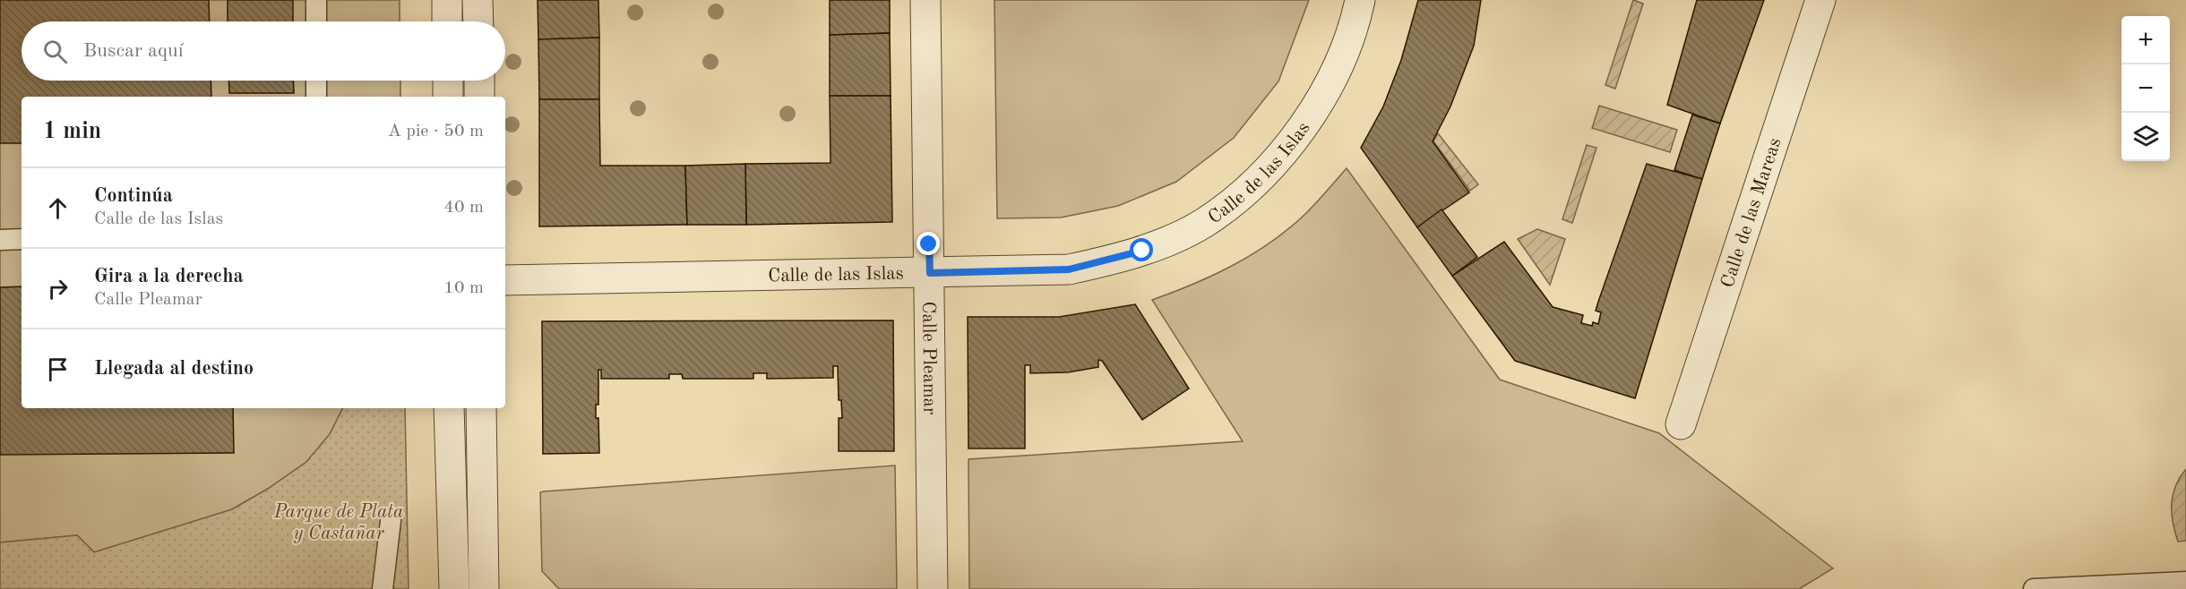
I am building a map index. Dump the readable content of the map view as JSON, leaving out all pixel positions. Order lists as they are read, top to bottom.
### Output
{
  "streets": {
    "street": ["Calle de las Islas", "Calle de las Mareas", "Calle Pleamar"]
  },
  "crossings": [
    ["Calle de las Islas", "Calle Pleamar"]
  ],
  "parks": ["Parque de Plata y Castañar"],
  "page": {
    "map_buttons": ["+", "−"],
    "search": "Buscar aquí",
    "heading": ["1 min", "A pie · 50 m"],
    "list": [
      ["Continúa", "Calle de las Islas", "40 m"],
      ["Gira a la derecha", "Calle Pleamar", "10 m"],
      "Llegada al destino"
    ]
  }
}
